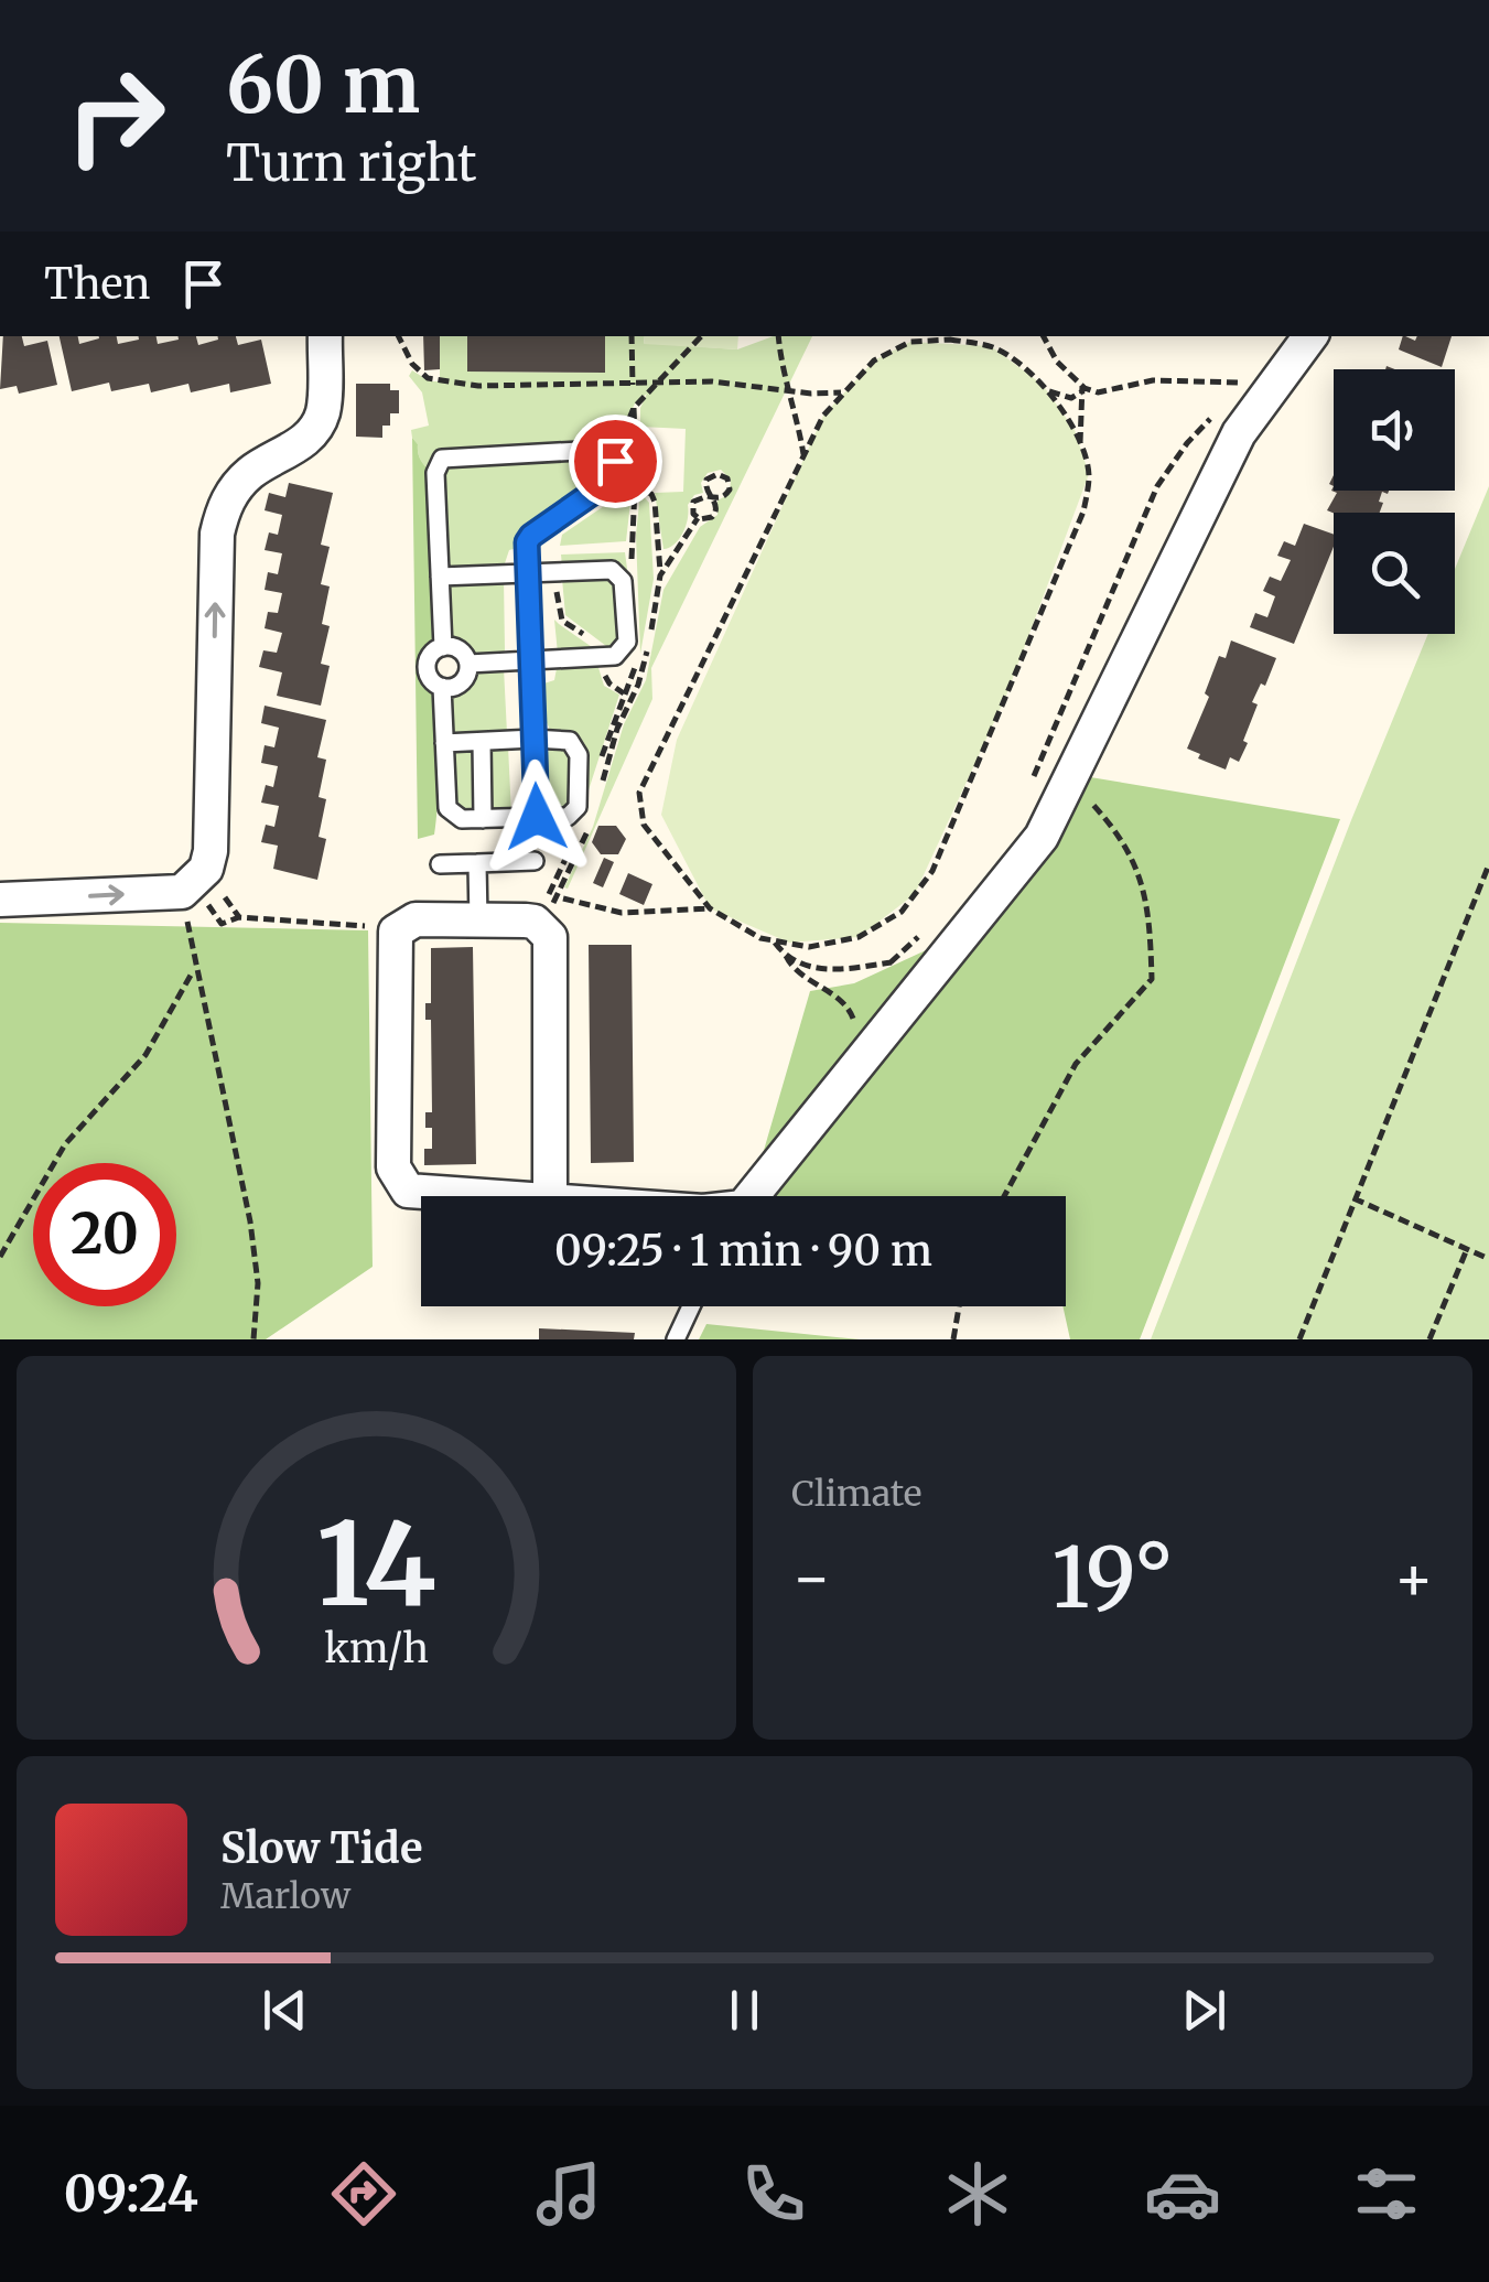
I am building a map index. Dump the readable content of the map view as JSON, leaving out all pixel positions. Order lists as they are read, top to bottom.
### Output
{
  "page": {
    "turn": ["60 m", "Turn right"],
    "then": "Then",
    "limit": "20",
    "trip": "09:25 · 1 min · 90 m",
    "tile": "Climate",
    "heat": ["−", "19°", "+"],
    "song": ["Slow Tide", "Marlow"],
    "tabs": "09:24",
    "gauge": ["14", "km/h"]
  }
}
